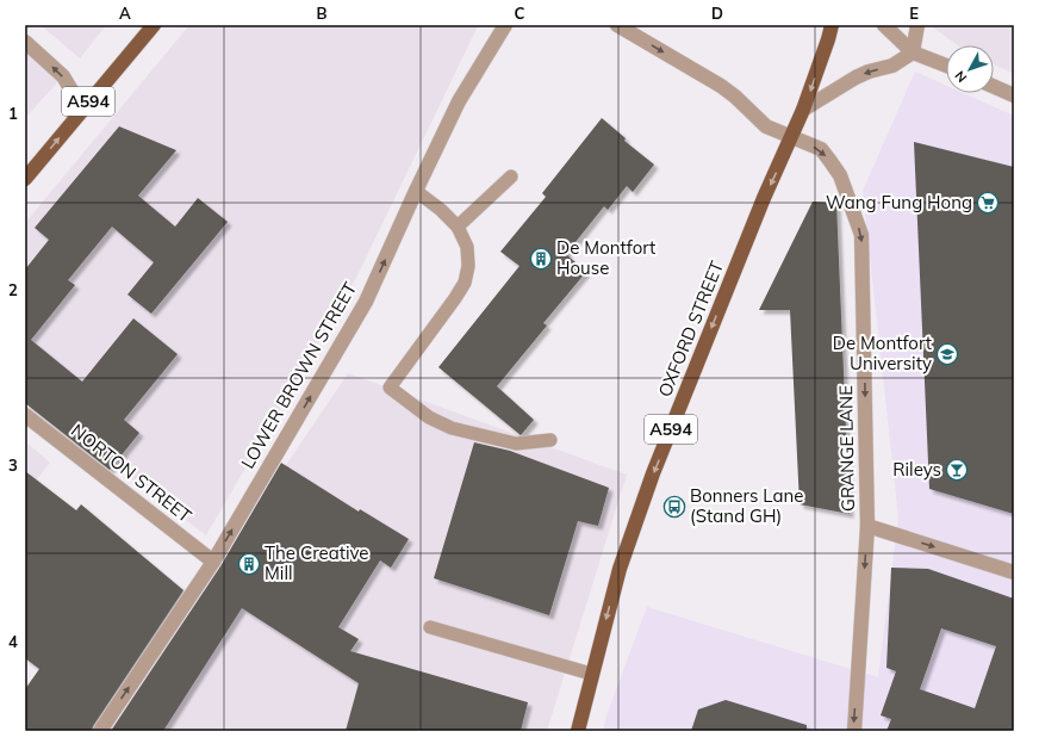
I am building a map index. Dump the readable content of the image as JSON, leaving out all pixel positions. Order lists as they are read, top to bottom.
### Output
{
  "streets": {
    "main road": ["A594", "OXFORD STREET"],
    "street": ["LOWER BROWN STREET", "GRANGE LANE", "NORTON STREET"]
  },
  "crossings": [
    ["A594", "OXFORD STREET"],
    ["A594", "GRANGE LANE"],
    ["OXFORD STREET", "GRANGE LANE"],
    ["LOWER BROWN STREET", "NORTON STREET"]
  ],
  "one_way": ["OXFORD STREET", "LOWER BROWN STREET", "GRANGE LANE"],
  "places": {
    "supermarket": ["Wang Fung Hong"],
    "building": ["De Montfort House", "The Creative Mill"],
    "school or university": ["De Montfort University"],
    "bar": ["Rileys"],
    "bus stop": ["Bonners Lane (Stand GH)"]
  },
  "north": "bottom left",
  "grid": {
    "columns": [
      "A",
      "B",
      "C",
      "D",
      "E"
    ],
    "rows": [
      "1",
      "2",
      "3",
      "4"
    ]
  }
}
